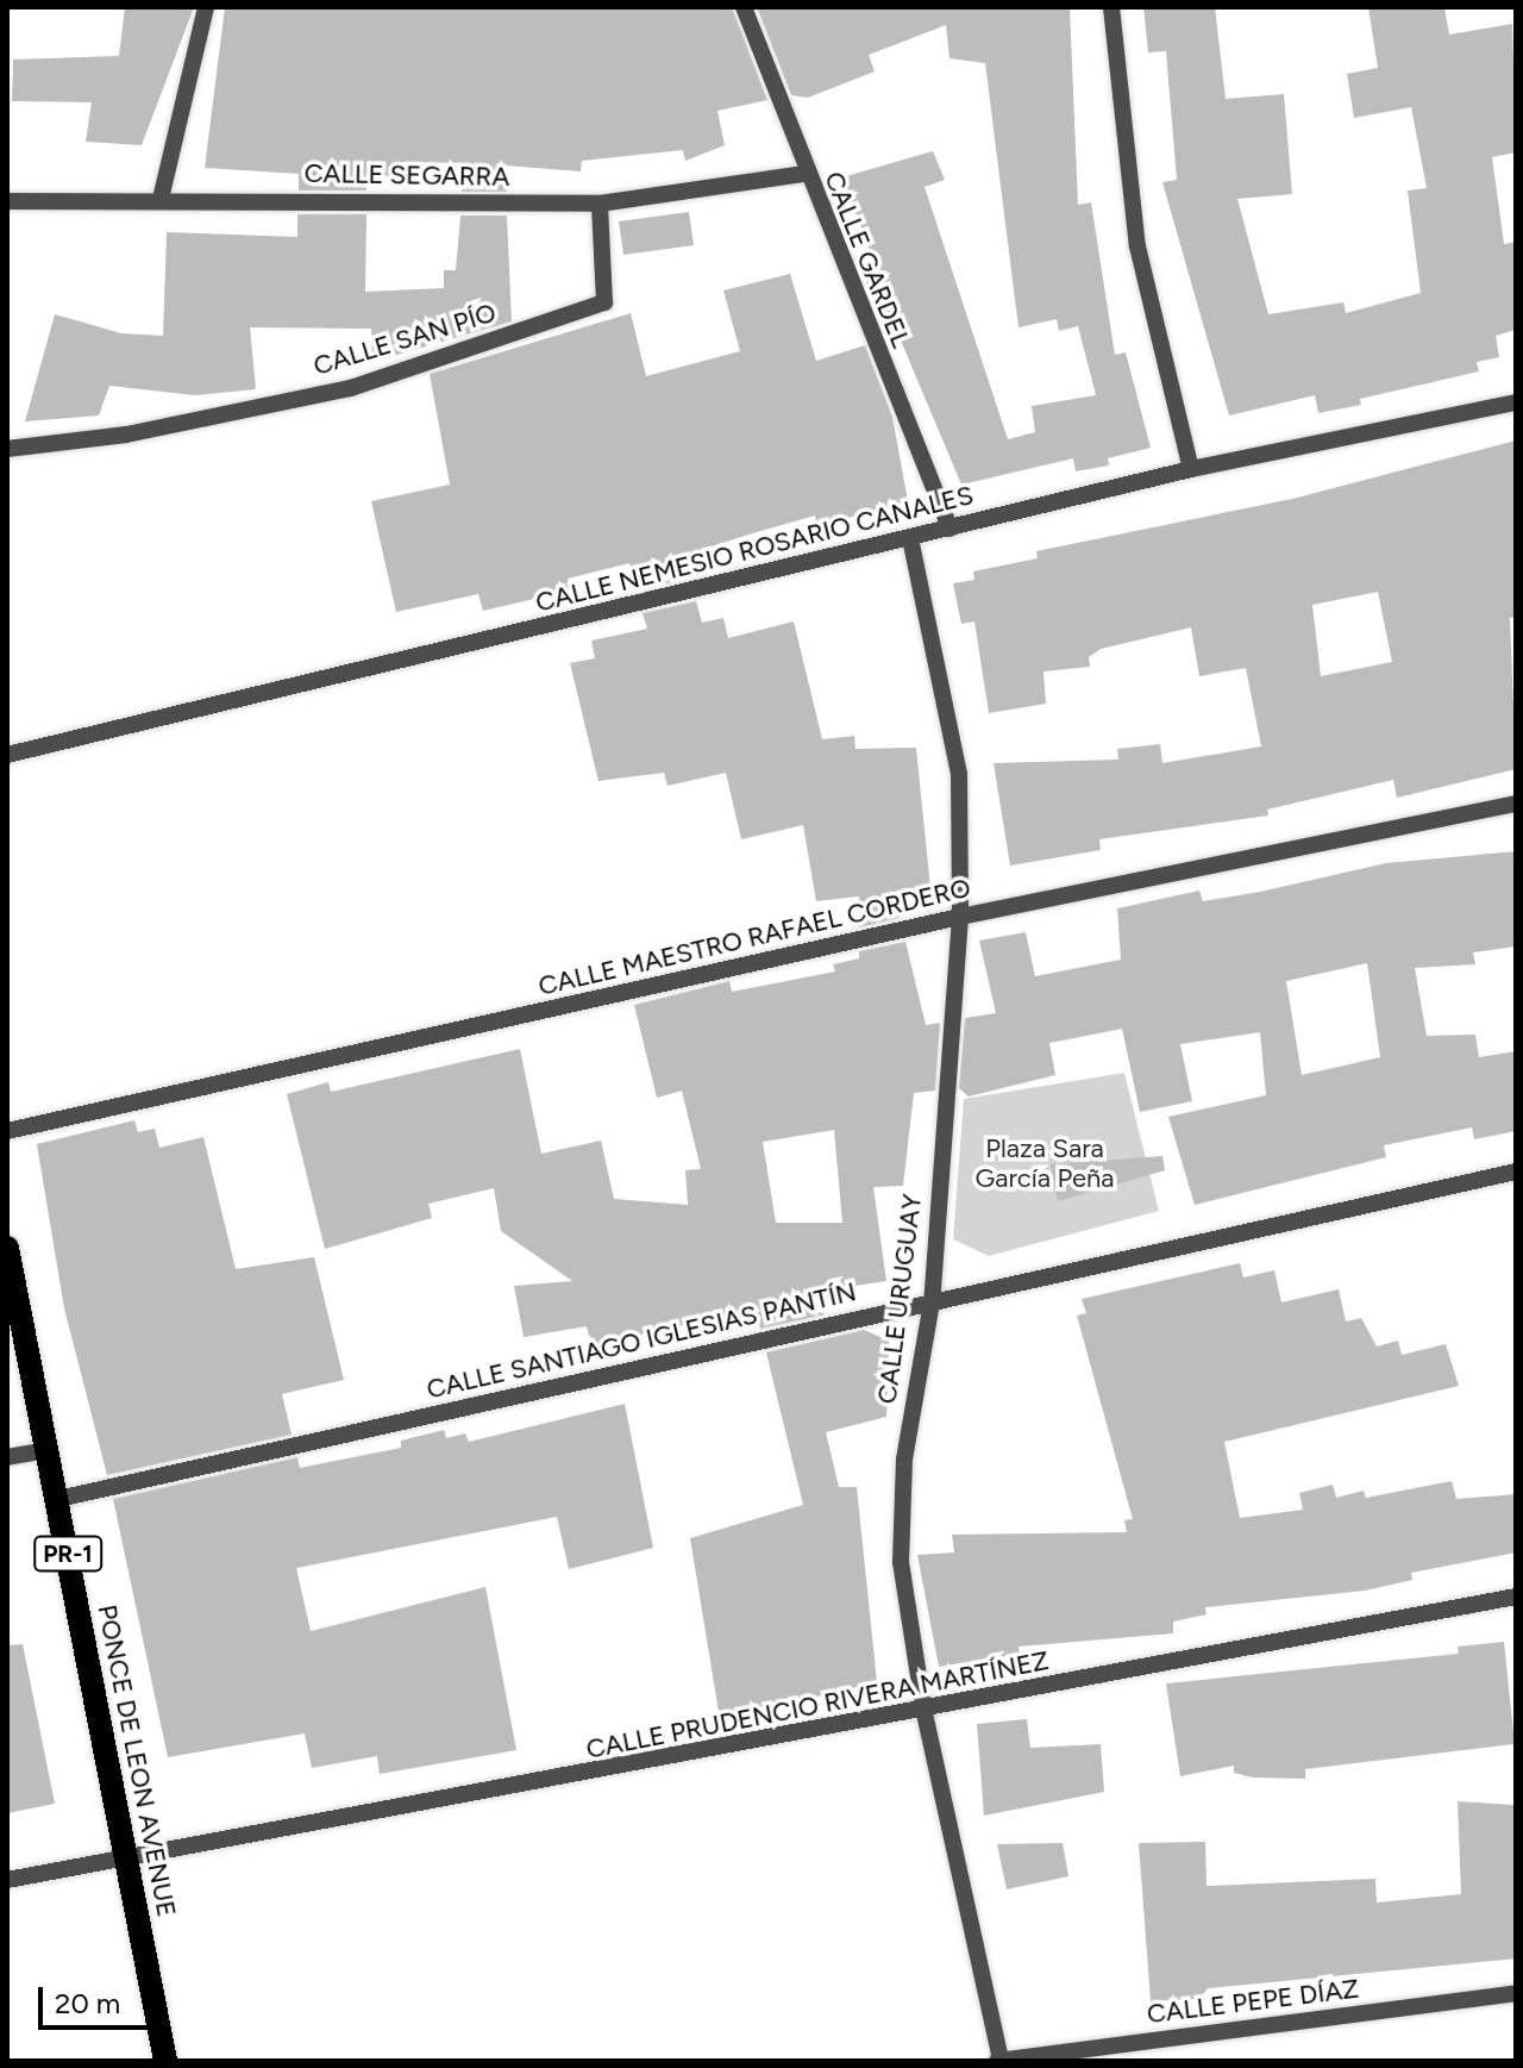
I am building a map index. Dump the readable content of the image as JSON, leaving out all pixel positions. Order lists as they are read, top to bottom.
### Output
{
  "streets": {
    "main road": ["PR-1", "PONCE DE LEON AVENUE"],
    "street": [
      "CALLE SEGARRA",
      "CALLE GARDEL",
      "CALLE SAN PÍO",
      "CALLE NEMESIO ROSARIO CANALES",
      "CALLE MAESTRO RAFAEL CORDERO",
      "CALLE URUGUAY",
      "CALLE SANTIAGO IGLESIAS PANTÍN",
      "CALLE PRUDENCIO RIVERA MARTÍNEZ",
      "CALLE PEPE DÍAZ"
    ]
  },
  "crossings": [
    ["CALLE SEGARRA", "CALLE GARDEL"],
    ["CALLE SEGARRA", "CALLE SAN PÍO"],
    ["CALLE GARDEL", "CALLE NEMESIO ROSARIO CANALES"],
    ["CALLE NEMESIO ROSARIO CANALES", "CALLE URUGUAY"],
    ["CALLE MAESTRO RAFAEL CORDERO", "CALLE URUGUAY"],
    ["CALLE URUGUAY", "CALLE SANTIAGO IGLESIAS PANTÍN"],
    ["CALLE URUGUAY", "CALLE PRUDENCIO RIVERA MARTÍNEZ"],
    ["CALLE URUGUAY", "CALLE PEPE DÍAZ"],
    ["CALLE SANTIAGO IGLESIAS PANTÍN", "PONCE DE LEON AVENUE"],
    ["CALLE PRUDENCIO RIVERA MARTÍNEZ", "PONCE DE LEON AVENUE"]
  ],
  "parks": ["Plaza Sara García Peña"],
  "scale_bar": "20 m"
}
